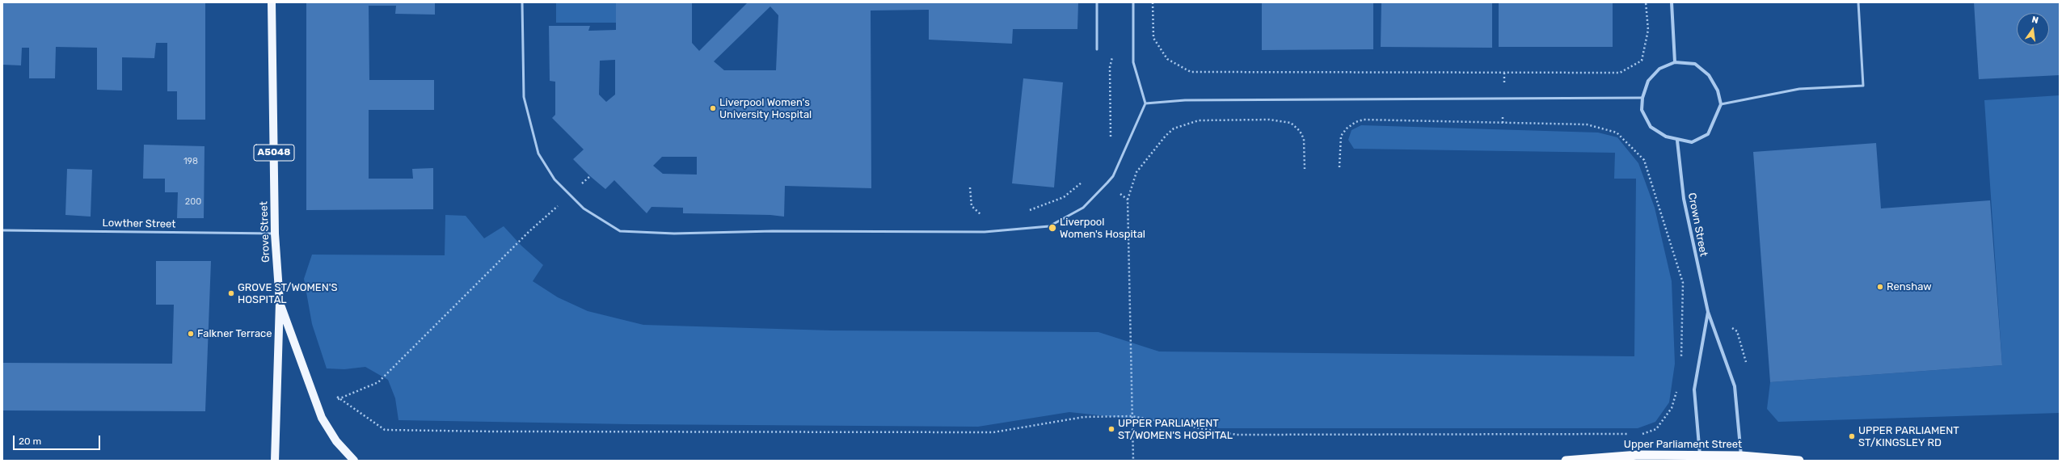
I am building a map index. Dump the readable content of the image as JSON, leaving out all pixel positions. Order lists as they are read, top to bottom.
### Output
{
  "streets": {
    "highway": ["Upper Parliament Street"],
    "main road": ["A5048", "Grove Street"],
    "street": ["Crown Street"],
    "lane": ["Lowther Street"]
  },
  "crossings": [
    ["Lowther Street", "Grove Street"],
    ["Crown Street", "Upper Parliament Street"]
  ],
  "places": [
    "Liverpool Women's University Hospital",
    "Liverpool Women's Hospital",
    "Renshaw",
    "GROVE ST/WOMEN'S HOSPITAL",
    "Falkner Terrace",
    "UPPER PARLIAMENT ST/WOMEN'S HOSPITAL",
    "UPPER PARLIAMENT ST/KINGSLEY RD"
  ],
  "house_numbers": ["198", "200"],
  "scale_bar": "20 m",
  "north": "top"
}
